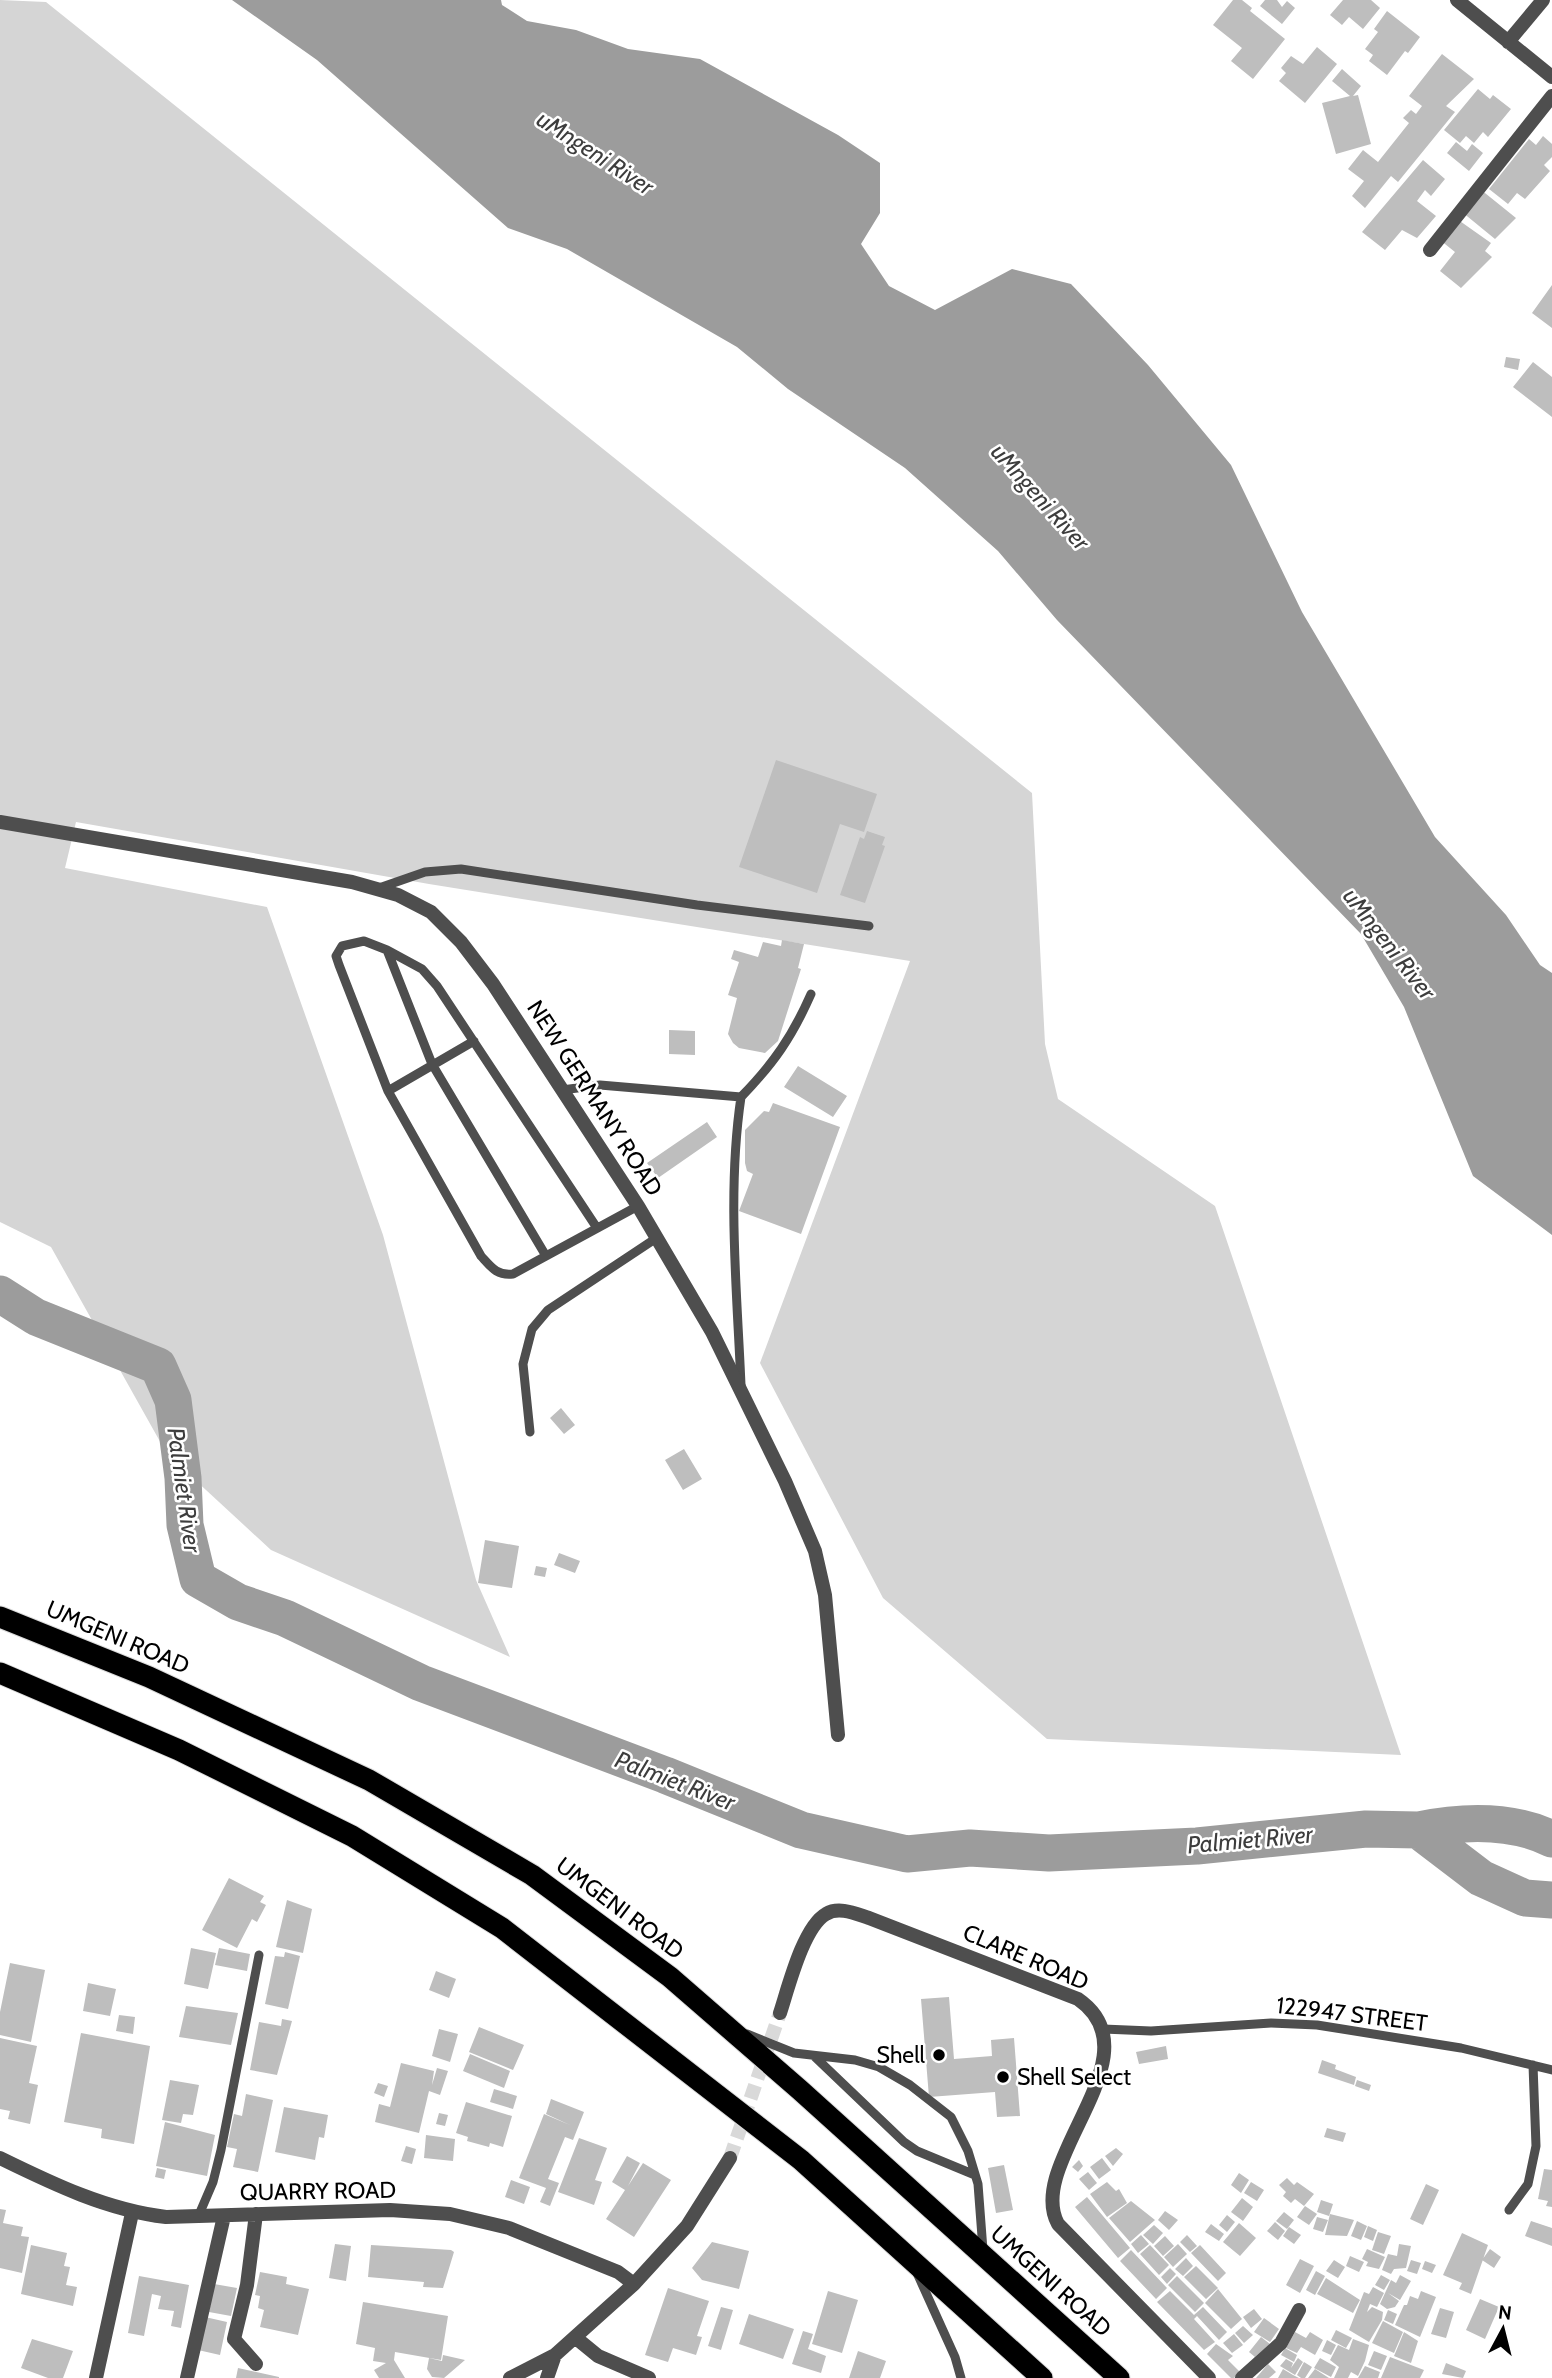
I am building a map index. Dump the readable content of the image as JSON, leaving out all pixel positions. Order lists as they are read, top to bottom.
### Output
{
  "streets": {
    "highway": ["UMGENI ROAD"],
    "street": ["NEW GERMANY ROAD", "CLARE ROAD", "QUARRY ROAD"],
    "lane": ["122947 STREET"]
  },
  "crossings": [
    ["CLARE ROAD", "122947 STREET"]
  ],
  "water": ["uMngeni River", "Palmiet River"],
  "places": ["Shell", "Shell Select"],
  "north": "top"
}
